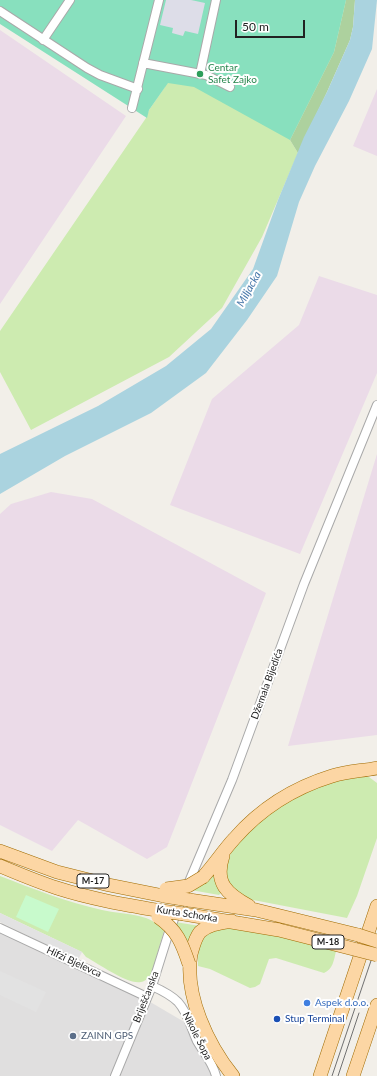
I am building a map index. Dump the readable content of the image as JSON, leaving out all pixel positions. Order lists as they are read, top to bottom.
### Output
{
  "streets": {
    "main road": ["M-17", "Kurta Schorka", "M-18"],
    "street": [
      "Džemala Bijedića",
      "Hifzi Bjelevca",
      "Briješčanska",
      "Nikole Šopa"
    ]
  },
  "crossings": [
    ["Džemala Bijedića", "Briješčanska"],
    ["Hifzi Bjelevca", "Briješčanska"],
    ["Briješčanska", "Nikole Šopa"]
  ],
  "water": ["Miljacka"],
  "places": [
    "Centar Safet Zajko",
    "Aspek d.o.o.",
    "Stup Terminal",
    "ZAINN GPS"
  ],
  "scale_bar": "50 m"
}
